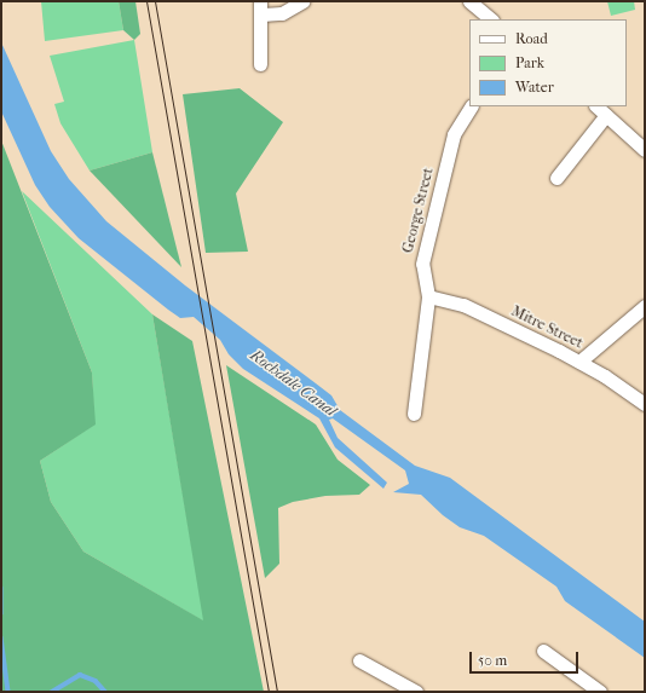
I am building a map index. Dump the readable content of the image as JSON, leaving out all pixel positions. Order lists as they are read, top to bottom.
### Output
{
  "streets": {
    "street": ["George Street", "Mitre Street"]
  },
  "crossings": [
    ["George Street", "Mitre Street"]
  ],
  "water": ["Rochdale Canal"],
  "legend": ["Road", "Park", "Water"],
  "scale_bar": "50 m"
}
